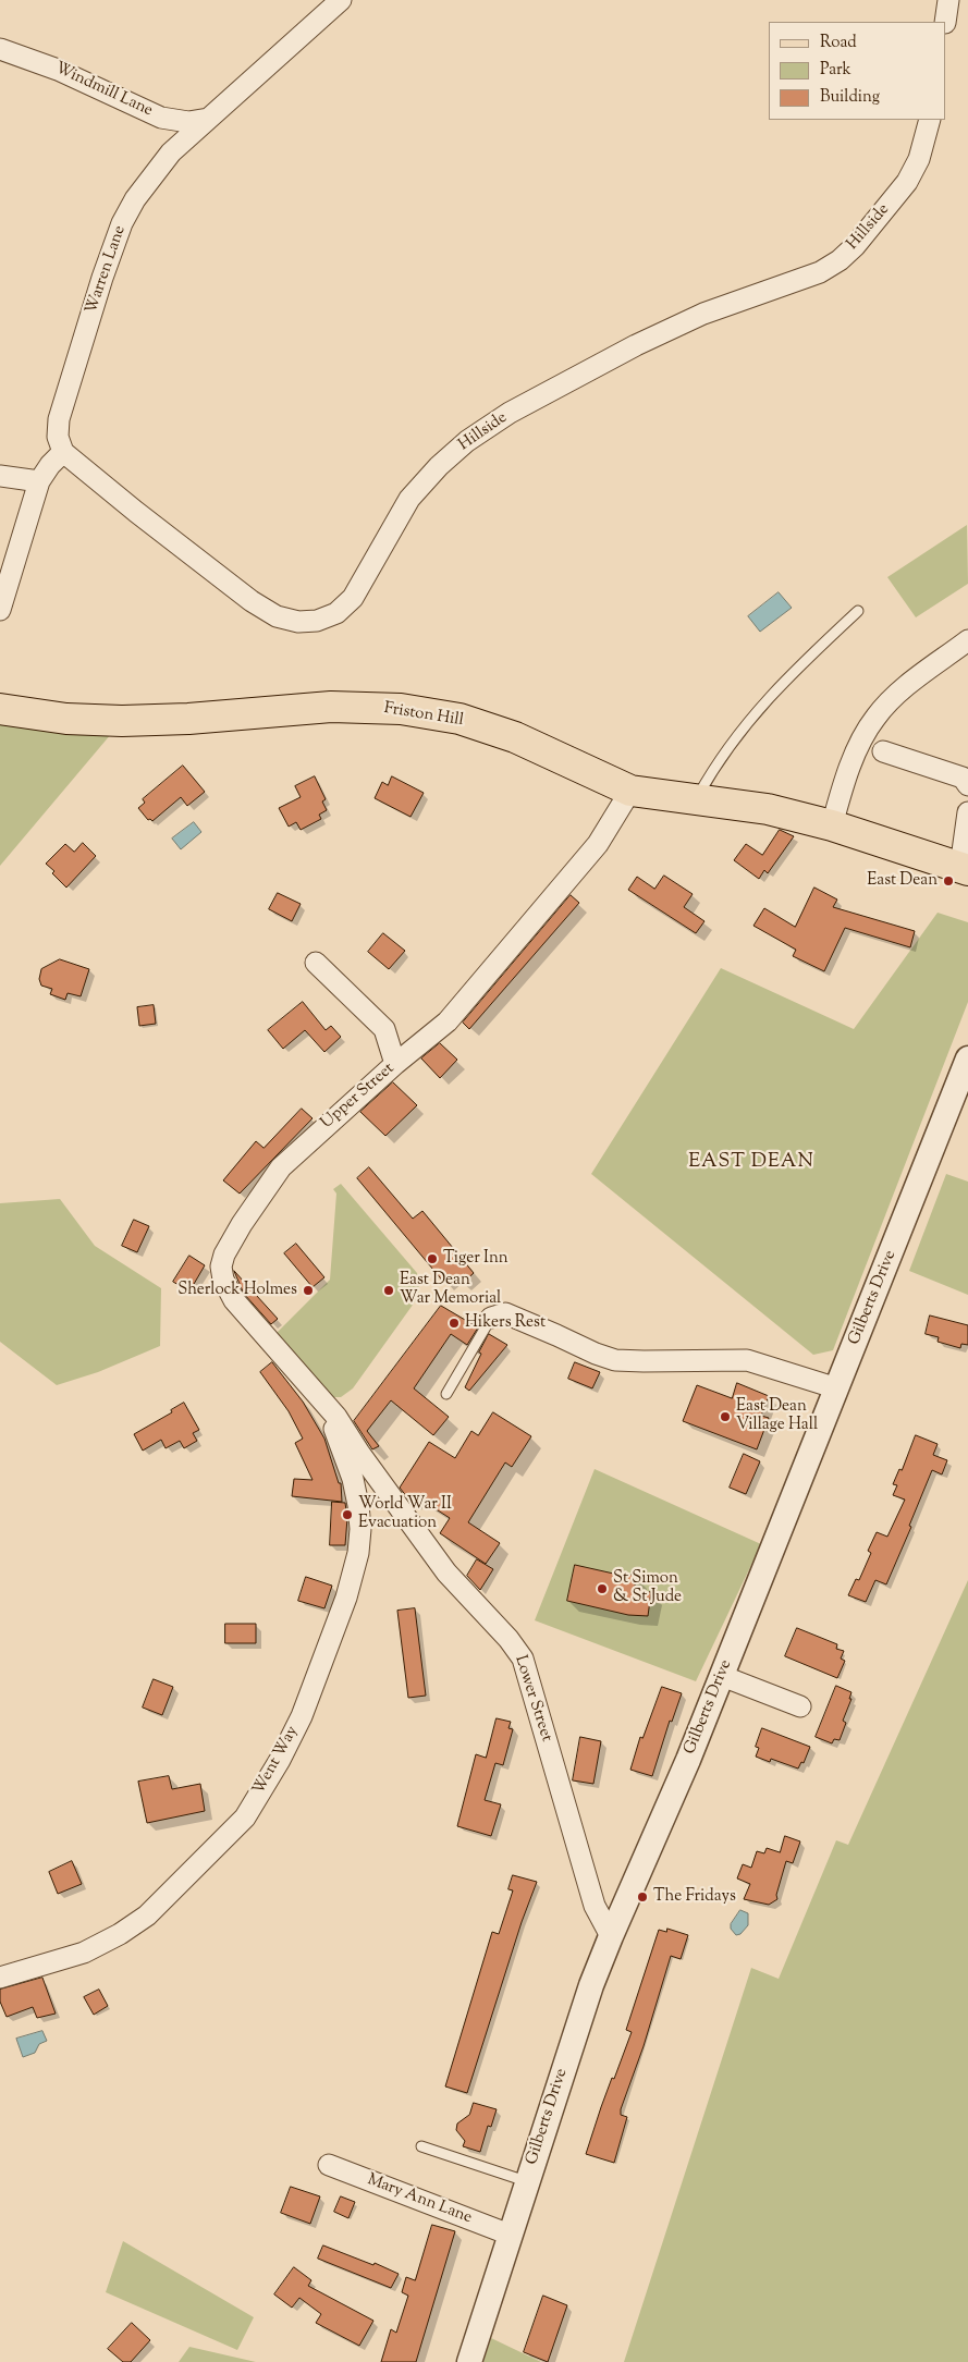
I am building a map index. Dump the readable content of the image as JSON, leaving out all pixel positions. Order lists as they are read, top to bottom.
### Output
{
  "streets": {
    "main road": ["Friston Hill"],
    "street": [
      "Windmill Lane",
      "Hillside",
      "Warren Lane",
      "Upper Street",
      "Gilberts Drive",
      "Lower Street",
      "Went Way",
      "Mary Ann Lane"
    ]
  },
  "crossings": [
    ["Windmill Lane", "Warren Lane"],
    ["Hillside", "Warren Lane"],
    ["Friston Hill", "Upper Street"],
    ["Upper Street", "Lower Street"],
    ["Upper Street", "Went Way"],
    ["Gilberts Drive", "Lower Street"],
    ["Gilberts Drive", "Mary Ann Lane"],
    ["Lower Street", "Went Way"]
  ],
  "districts": ["EAST DEAN"],
  "places": [
    "East Dean",
    "Tiger Inn",
    "Sherlock Holmes",
    "East Dean War Memorial",
    "Hikers Rest",
    "East Dean Village Hall",
    "World War II Evacuation",
    "St Simon & St Jude",
    "The Fridays"
  ],
  "legend": ["Road", "Park", "Building"]
}
